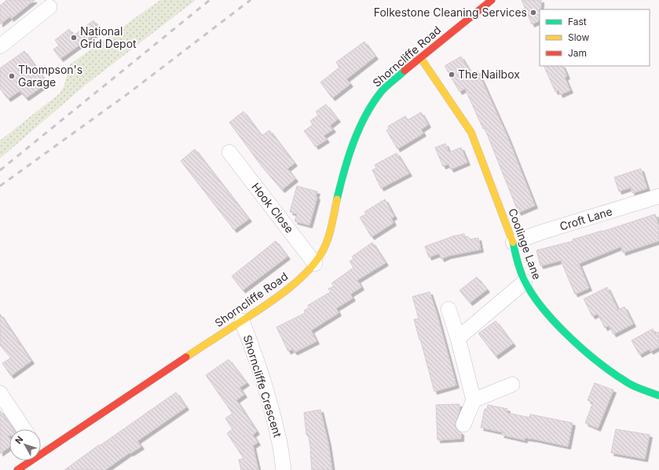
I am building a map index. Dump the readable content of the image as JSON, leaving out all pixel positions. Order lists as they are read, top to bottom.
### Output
{
  "streets": {
    "street": [
      "Shorncliffe Road",
      "Hook Close",
      "Croft Lane",
      "Coolinge Lane",
      "Shorncliffe Crescent"
    ]
  },
  "crossings": [
    ["Shorncliffe Road", "Hook Close"],
    ["Shorncliffe Road", "Coolinge Lane"],
    ["Shorncliffe Road", "Shorncliffe Crescent"],
    ["Croft Lane", "Coolinge Lane"]
  ],
  "places": [
    "Folkestone Cleaning Services",
    "National Grid Depot",
    "The Nailbox",
    "Thompson's Garage"
  ],
  "legend": ["Fast", "Slow", "Jam"],
  "north": "top left"
}
